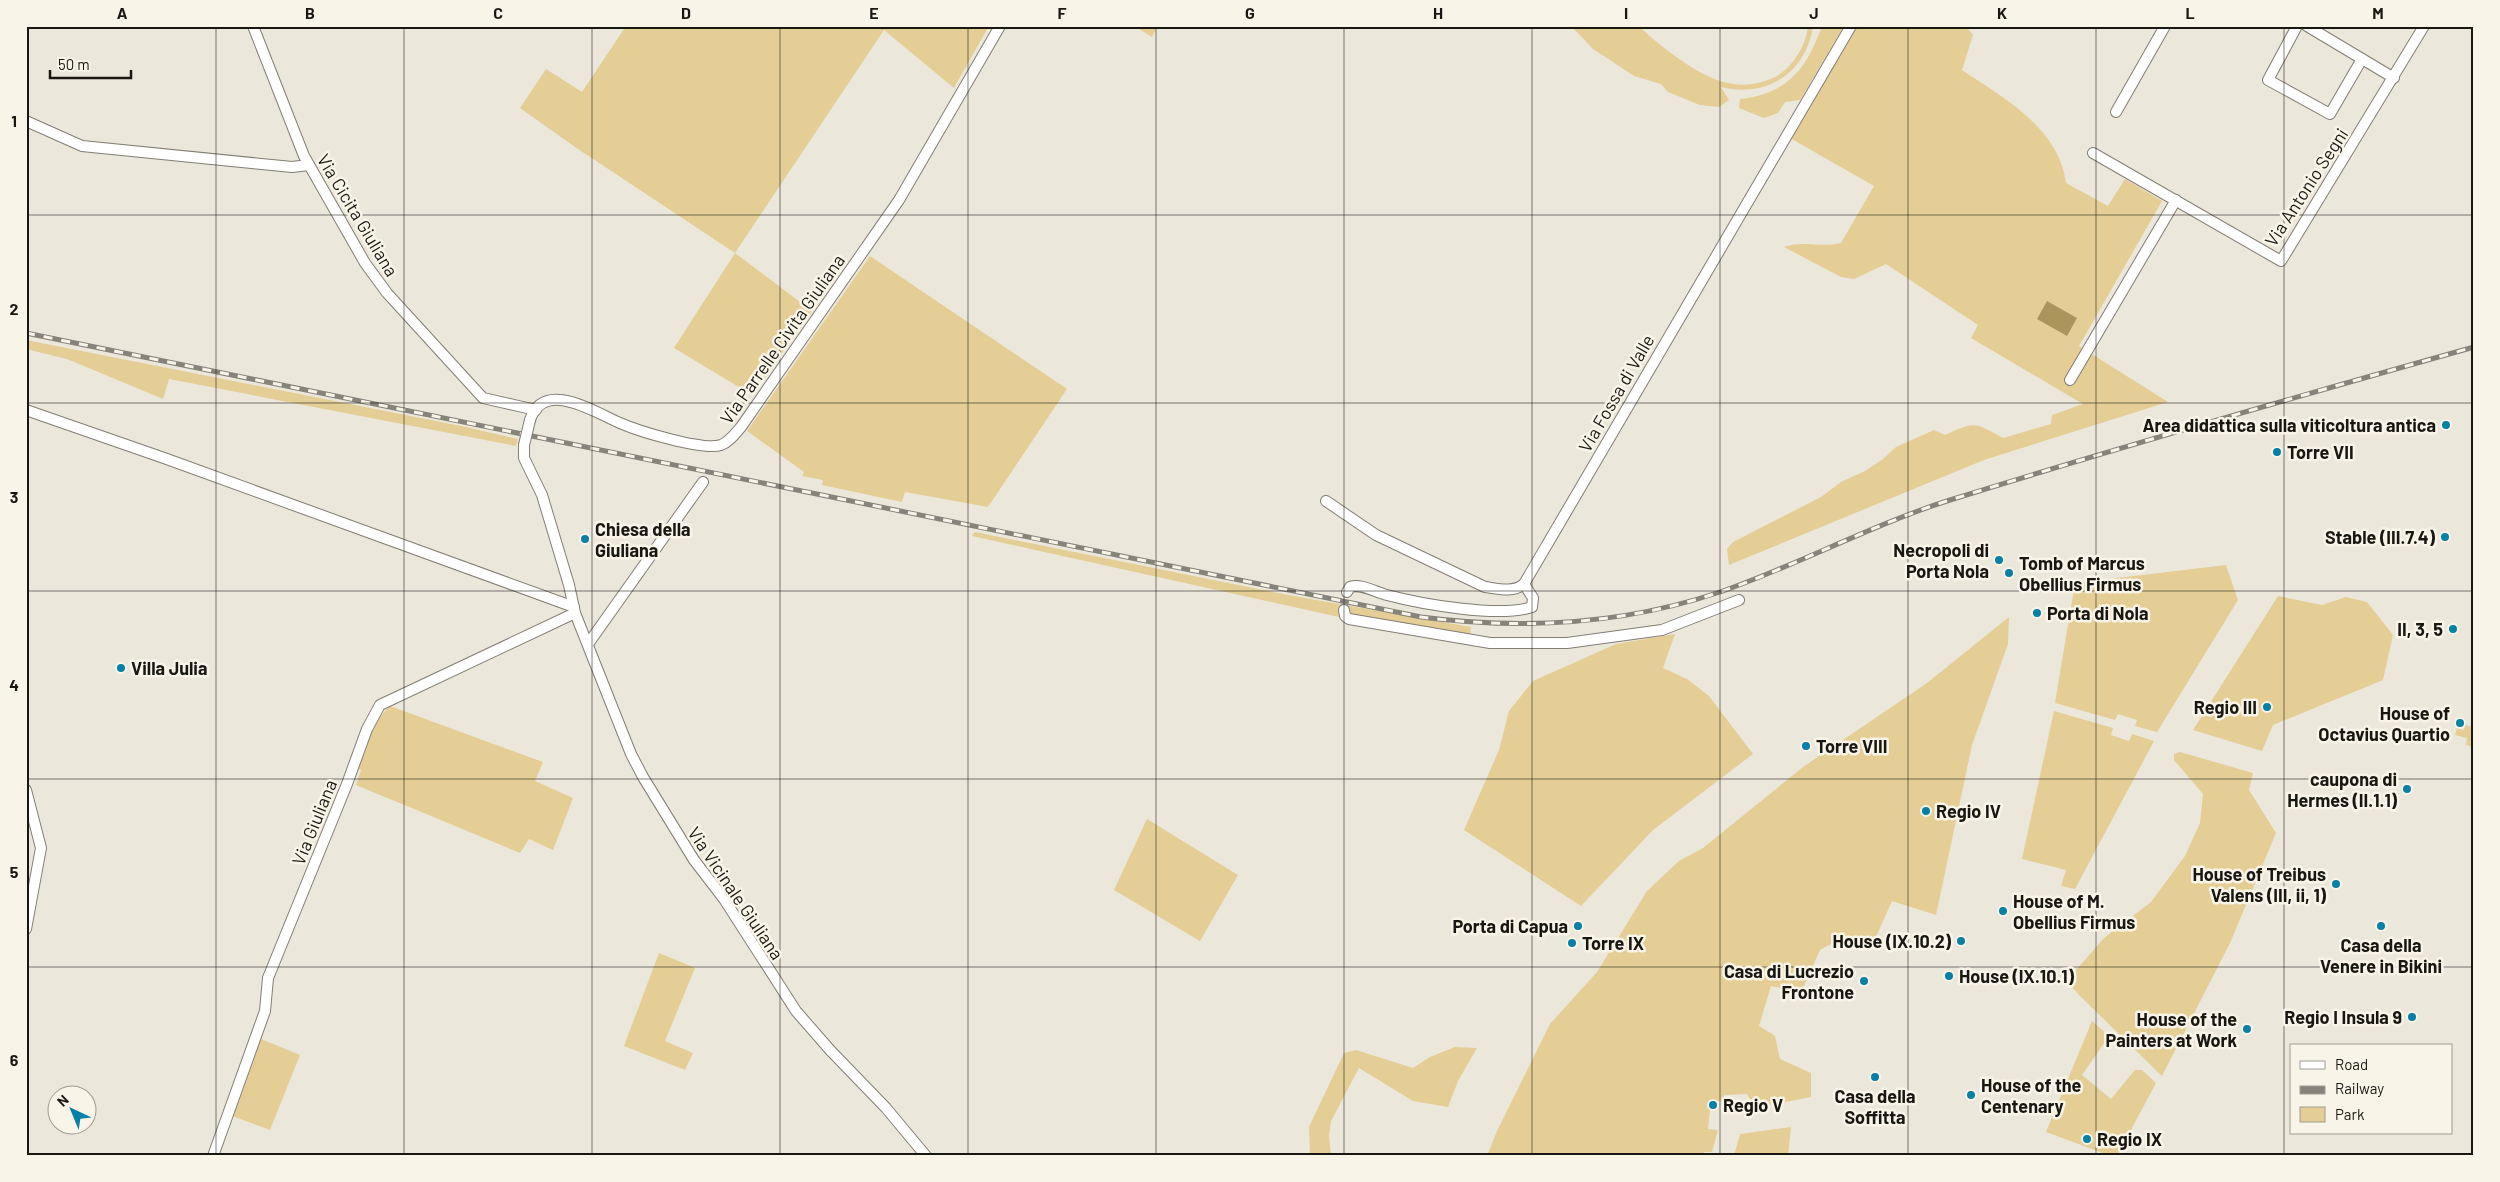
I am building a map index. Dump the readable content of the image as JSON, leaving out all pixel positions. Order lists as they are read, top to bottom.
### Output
{
  "streets": {
    "street": [
      "Via Antonio Segni",
      "Via Cicita Giuliana",
      "Via Parrelle Civita Giuliana",
      "Via Fossa di Valle",
      "Via Giuliana",
      "Via Vicinale Giuliana"
    ]
  },
  "crossings": [
    ["Via Cicita Giuliana", "Via Parrelle Civita Giuliana"],
    ["Via Giuliana", "Via Vicinale Giuliana"]
  ],
  "places": [
    "Area didattica sulla viticoltura antica",
    "Torre VII",
    "Stable (III.7.4)",
    "Chiesa della Giuliana",
    "Necropoli di Porta Nola",
    "Tomb of Marcus Obellius Firmus",
    "Porta di Nola",
    "II, 3, 5",
    "Villa Julia",
    "Regio III",
    "House of Octavius Quartio",
    "Torre VIII",
    "caupona di Hermes (II.1.1)",
    "Regio IV",
    "House of Treibus Valens (III, ii, 1)",
    "House of M. Obellius Firmus",
    "Porta di Capua",
    "Casa della Venere in Bikini",
    "House (IX.10.2)",
    "Torre IX",
    "House (IX.10.1)",
    "Casa di Lucrezio Frontone",
    "Regio I Insula 9",
    "House of the Painters at Work",
    "Casa della Soffitta",
    "House of the Centenary",
    "Regio V",
    "Regio IX"
  ],
  "legend": ["Road", "Railway", "Park"],
  "scale_bar": "50 m",
  "north": "top left",
  "grid": {
    "columns": [
      "A",
      "B",
      "C",
      "D",
      "E",
      "F",
      "G",
      "H",
      "I",
      "J",
      "K",
      "L",
      "M"
    ],
    "rows": [
      "1",
      "2",
      "3",
      "4",
      "5",
      "6"
    ]
  }
}
